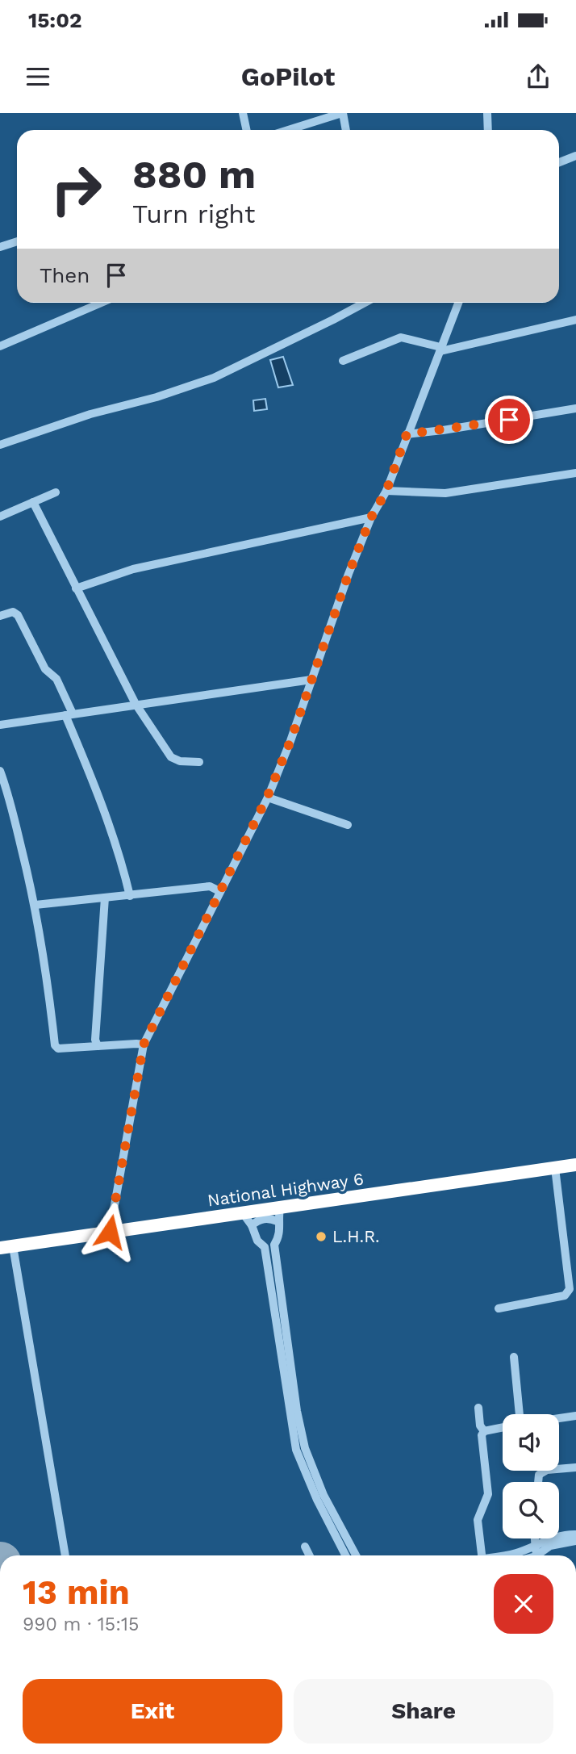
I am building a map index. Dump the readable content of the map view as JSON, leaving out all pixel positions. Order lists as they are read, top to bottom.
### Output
{
  "streets": {
    "highway": ["National Highway 6"]
  },
  "places": ["L.H.R."],
  "page": {
    "status": "15:02",
    "header": "GoPilot",
    "turn": ["880 m", "Turn right"],
    "then": "Then",
    "heading": ["13 min", "990 m · 15:15"],
    "buttons": ["Exit", "Share"]
  }
}
